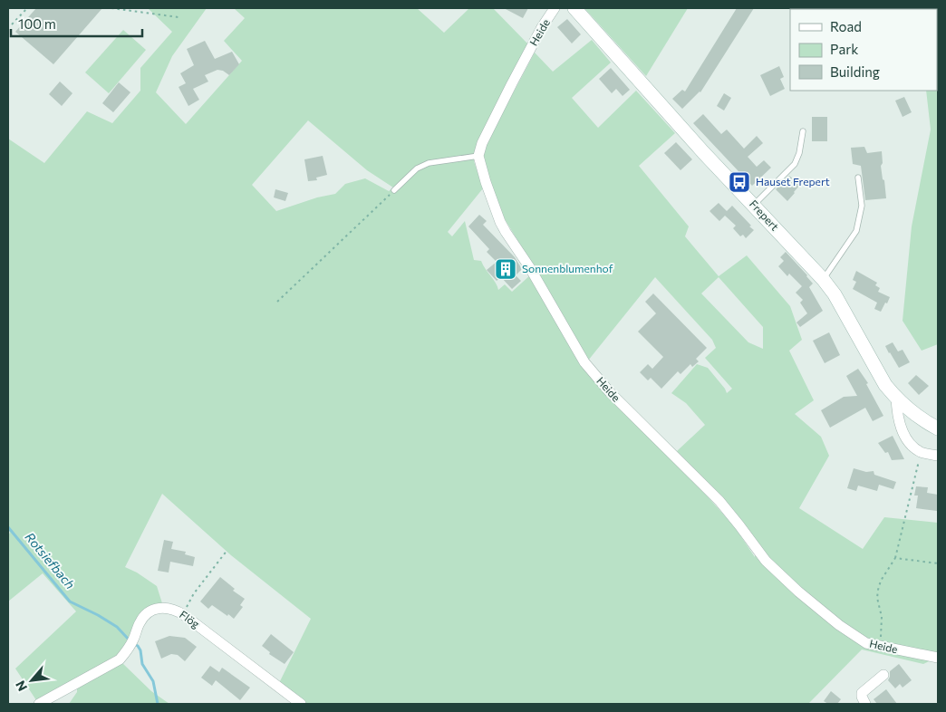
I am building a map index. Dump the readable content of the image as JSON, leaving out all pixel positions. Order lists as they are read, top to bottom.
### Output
{
  "streets": {
    "street": ["Heide", "Frepert", "Flög"]
  },
  "water": ["Rotsiefbach"],
  "places": {
    "bus stop": ["Hauset Frepert"],
    "building": ["Sonnenblumenhof"]
  },
  "legend": ["Road", "Park", "Building"],
  "scale_bar": "100 m",
  "north": "bottom left"
}
